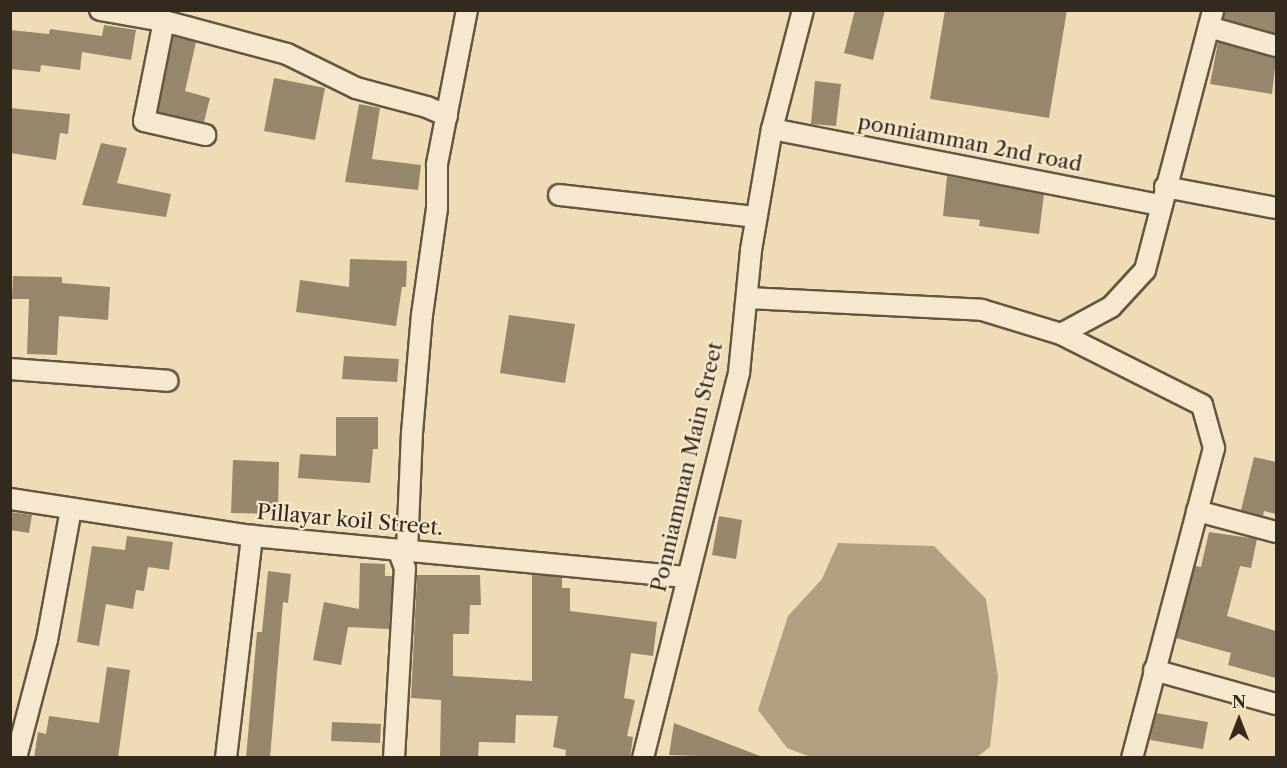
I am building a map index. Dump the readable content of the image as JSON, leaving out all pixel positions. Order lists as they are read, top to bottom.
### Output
{
  "streets": {
    "street": ["ponniamman 2nd road", "Ponniamman Main Street", "Pillayar koil Street."]
  },
  "crossings": [
    ["ponniamman 2nd road", "Ponniamman Main Street"],
    ["Ponniamman Main Street", "Pillayar koil Street."]
  ],
  "north": "top"
}
